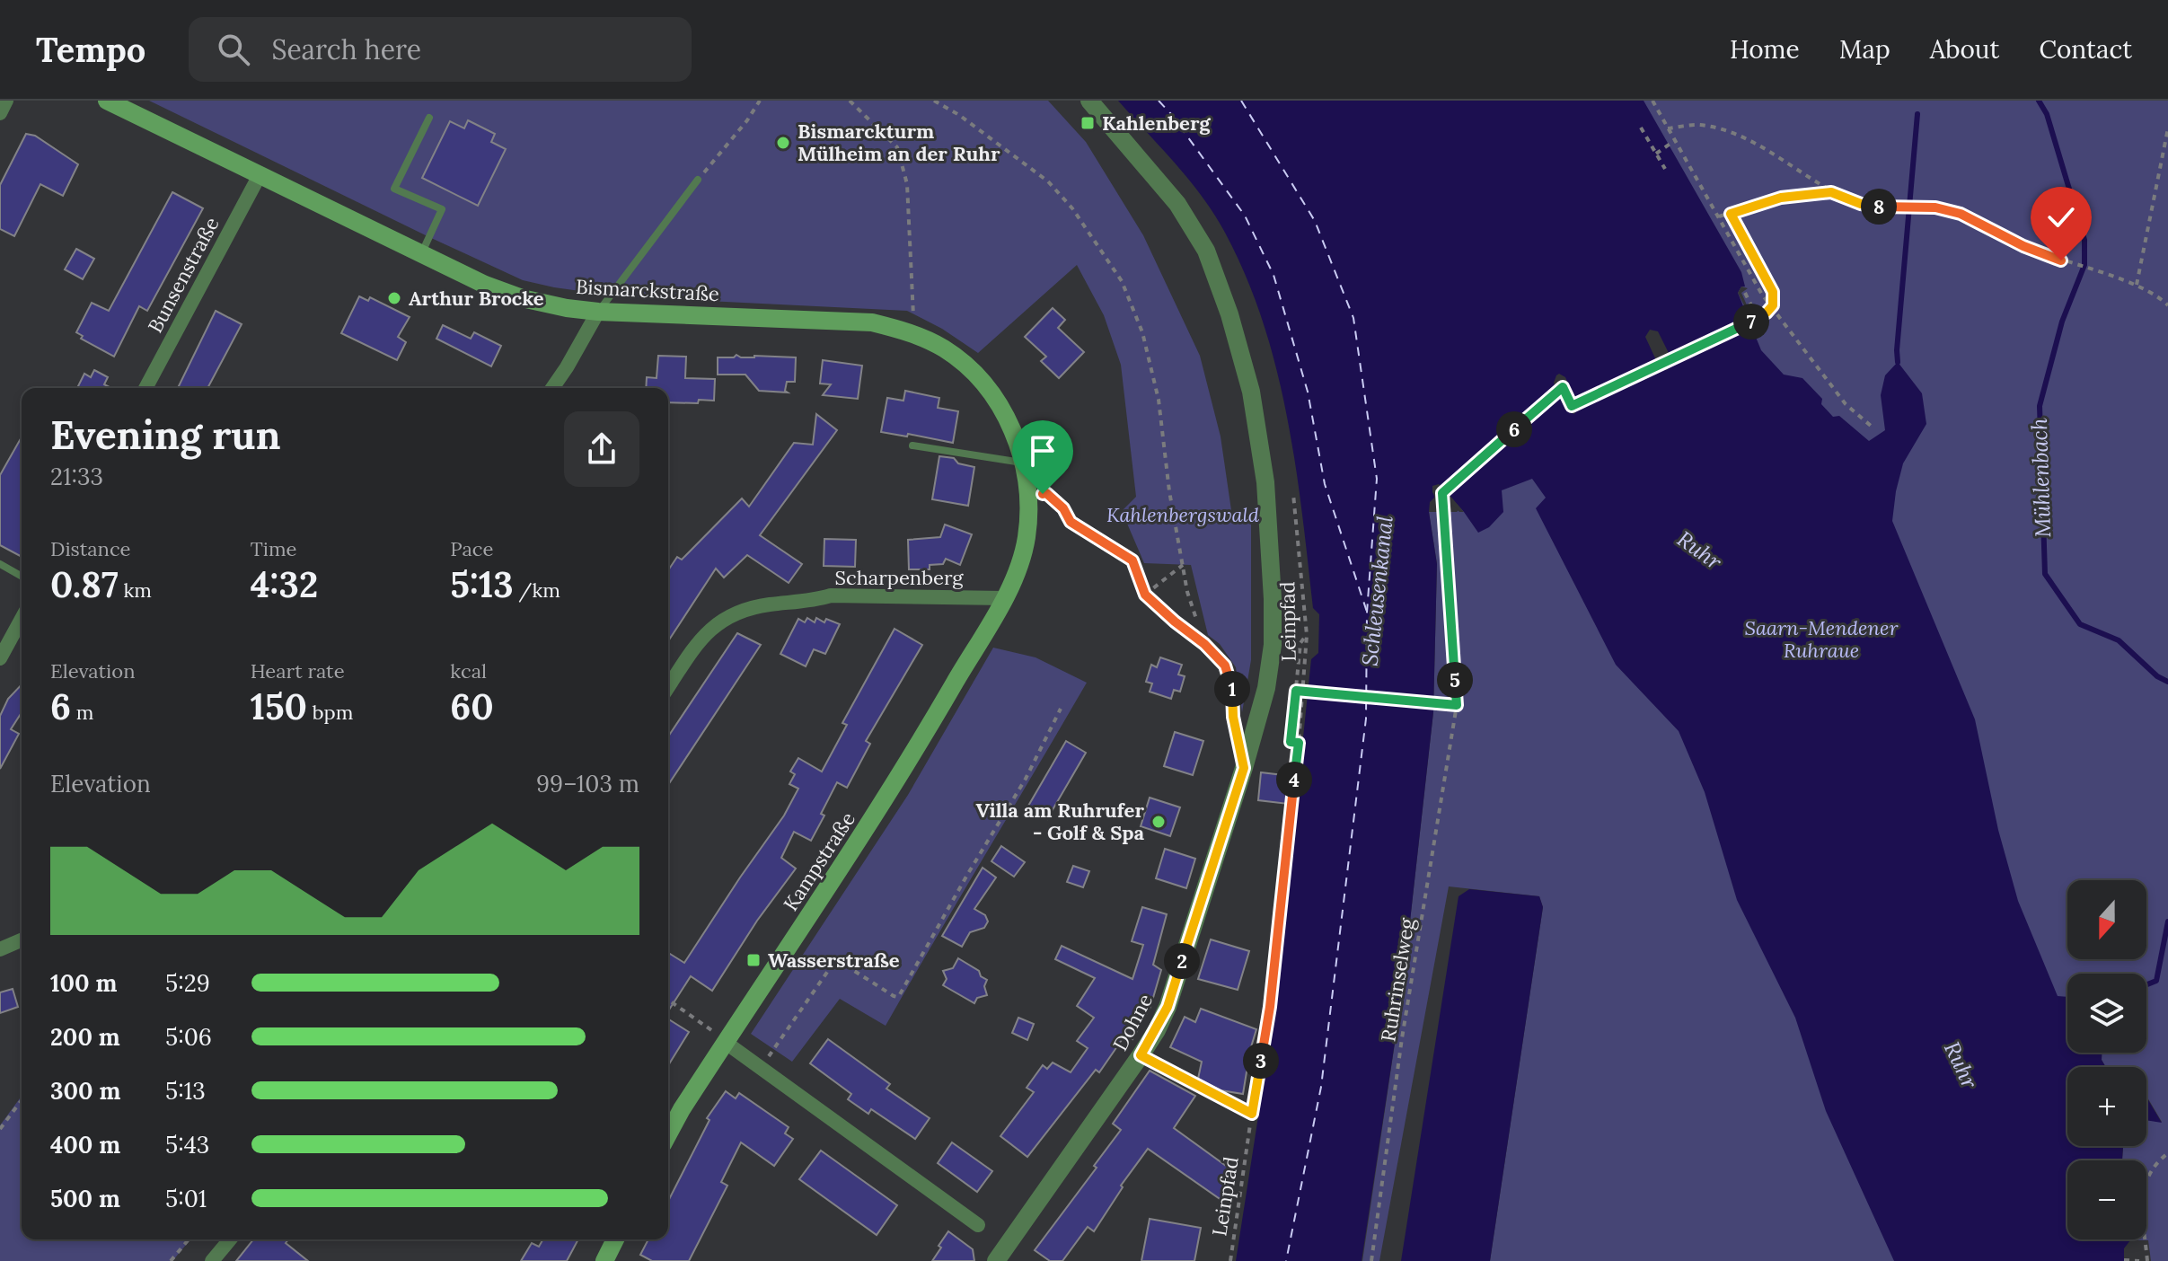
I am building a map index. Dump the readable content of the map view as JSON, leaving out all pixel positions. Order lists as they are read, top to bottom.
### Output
{
  "streets": {
    "main road": ["Bismarckstraße", "Kampstraße"],
    "street": ["Bunsenstraße", "Scharpenberg", "Dohne"],
    "path": ["Leinpfad", "Ruhrinselweg"]
  },
  "crossings": [
    ["Bunsenstraße", "Bismarckstraße"],
    ["Bismarckstraße", "Scharpenberg"],
    ["Bismarckstraße", "Kampstraße"],
    ["Scharpenberg", "Kampstraße"]
  ],
  "water": ["Mühlenbach", "Ruhr", "Schleusenkanal"],
  "parks": ["Kahlenbergswald", "Saarn-Mendener Ruhraue"],
  "places": {
    "transit": ["Kahlenberg", "Wasserstraße"],
    "other": ["Bismarckturm Mülheim an der Ruhr", "Arthur Brocke", "Villa am Ruhrufer - Golf & Spa"]
  },
  "north": "bottom",
  "page": {
    "header": "Tempo",
    "search": "Search here",
    "nav": [
      "Home",
      "Map",
      "About",
      "Contact"
    ],
    "pins": [
      "8",
      "7",
      "6",
      "5",
      "1",
      "4",
      "2",
      "3"
    ],
    "heading": ["Evening run", "21:33"],
    "stats": [
      ["Distance", "0.87 km"],
      ["Time", "4:32"],
      ["Pace", "5:13 /km"],
      ["Elevation", "6 m"],
      ["Heart rate", "150 bpm"],
      ["kcal", "60"]
    ],
    "chart": ["Elevation", "99–103 m"],
    "map_buttons": ["+", "−"],
    "list": [
      {
        "name": "100 m",
        "note": "5:29"
      },
      {
        "name": "200 m",
        "note": "5:06"
      },
      {
        "name": "300 m",
        "note": "5:13"
      },
      {
        "name": "400 m",
        "note": "5:43"
      },
      {
        "name": "500 m",
        "note": "5:01"
      }
    ]
  }
}
